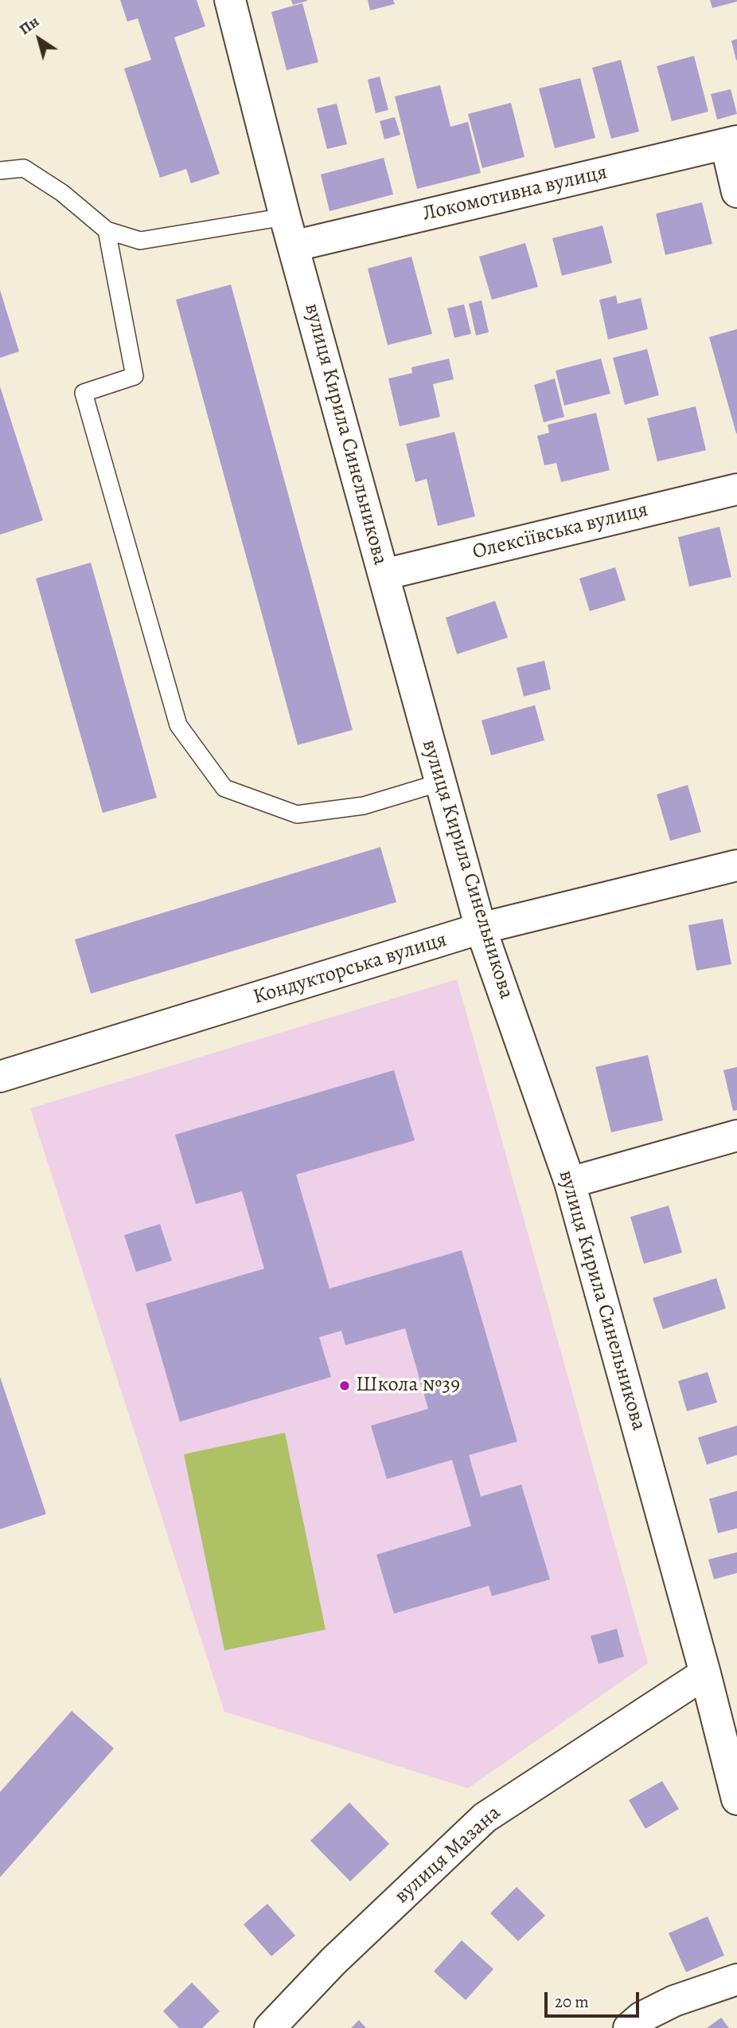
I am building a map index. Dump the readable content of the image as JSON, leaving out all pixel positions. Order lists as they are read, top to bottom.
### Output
{
  "streets": {
    "street": [
      "Локомотивна вулиця",
      "вулиця Кирила Синельникова",
      "Олексіївська вулиця",
      "Кондукторська вулиця",
      "вулиця Мазана"
    ]
  },
  "crossings": [
    ["Локомотивна вулиця", "вулиця Кирила Синельникова"],
    ["вулиця Кирила Синельникова", "Олексіївська вулиця"],
    ["вулиця Кирила Синельникова", "Кондукторська вулиця"],
    ["вулиця Кирила Синельникова", "вулиця Мазана"]
  ],
  "places": ["Школа №39"],
  "scale_bar": "20 m",
  "north": "top left"
}
